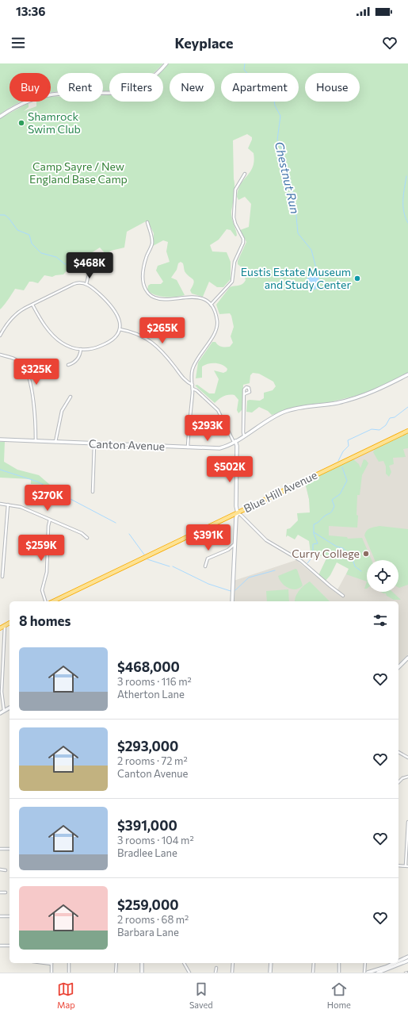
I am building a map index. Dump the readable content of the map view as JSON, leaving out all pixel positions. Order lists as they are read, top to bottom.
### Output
{
  "streets": {
    "highway": ["Blue Hill Avenue"],
    "main road": ["Canton Avenue"]
  },
  "water": ["Chestnut Run"],
  "parks": ["Camp Sayre / New England Base Camp"],
  "places": ["Shamrock Swim Club", "Eustis Estate Museum and Study Center", "Curry College"],
  "page": {
    "status": "13:36",
    "header": "Keyplace",
    "chip": [
      "Buy",
      "Rent",
      "Filters",
      "New",
      "Apartment",
      "House"
    ],
    "price": [
      "$468K",
      "$265K",
      "$325K",
      "$293K",
      "$502K",
      "$270K",
      "$391K",
      "$259K"
    ],
    "heading": "8 homes",
    "list": [
      {
        "name": "$468,000",
        "note": "3 rooms · 116 m² · Atherton Lane"
      },
      {
        "name": "$293,000",
        "note": "2 rooms · 72 m² · Canton Avenue"
      },
      {
        "name": "$391,000",
        "note": "3 rooms · 104 m² · Bradlee Lane"
      },
      {
        "name": "$259,000",
        "note": "2 rooms · 68 m² · Barbara Lane"
      }
    ],
    "tabs": ["Map", "Saved", "Home"]
  }
}
